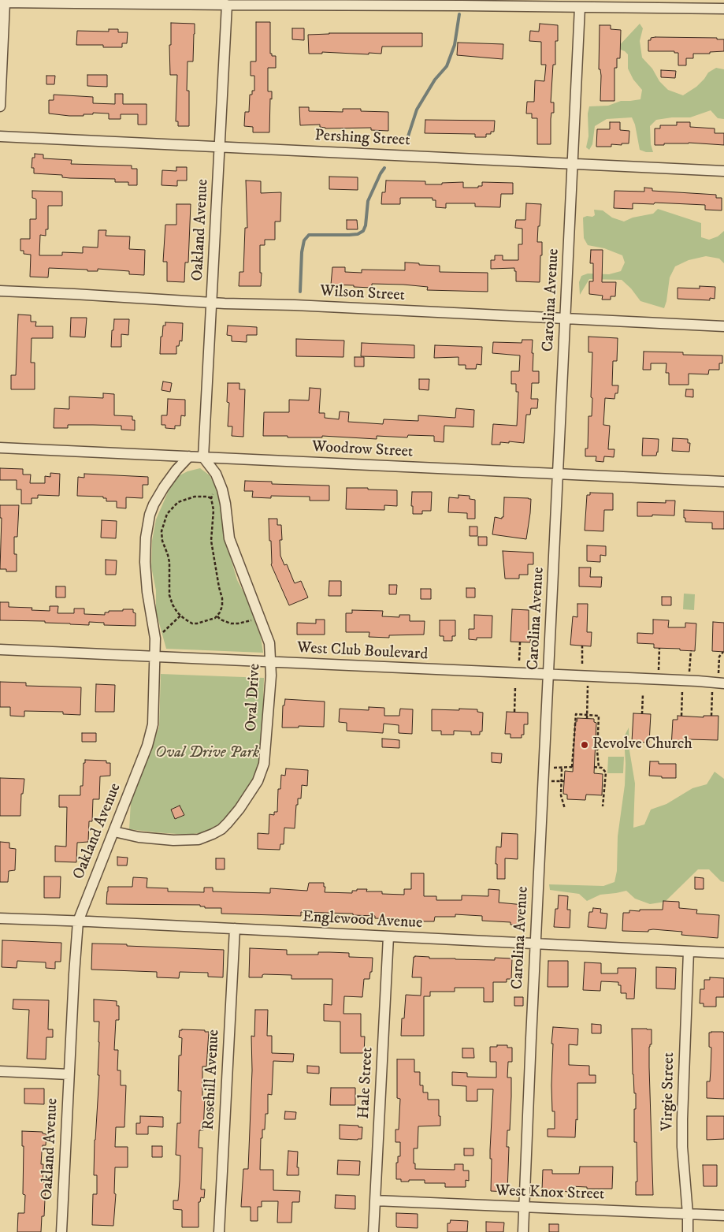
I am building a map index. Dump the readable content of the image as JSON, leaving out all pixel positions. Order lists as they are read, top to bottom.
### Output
{
  "streets": {
    "street": [
      "Pershing Street",
      "Oakland Avenue",
      "Wilson Street",
      "Carolina Avenue",
      "Woodrow Street",
      "West Club Boulevard",
      "Oval Drive",
      "Englewood Avenue",
      "Rosehill Avenue",
      "Hale Street",
      "Virgie Street",
      "West Knox Street"
    ]
  },
  "crossings": [
    ["Pershing Street", "Oakland Avenue"],
    ["Pershing Street", "Carolina Avenue"],
    ["Oakland Avenue", "Wilson Street"],
    ["Oakland Avenue", "Woodrow Street"],
    ["Oakland Avenue", "West Club Boulevard"],
    ["Oakland Avenue", "Oval Drive"],
    ["Oakland Avenue", "Englewood Avenue"],
    ["Wilson Street", "Carolina Avenue"],
    ["Carolina Avenue", "Woodrow Street"],
    ["Carolina Avenue", "West Club Boulevard"],
    ["Carolina Avenue", "Englewood Avenue"],
    ["Carolina Avenue", "West Knox Street"],
    ["Woodrow Street", "Oval Drive"],
    ["West Club Boulevard", "Oval Drive"],
    ["Englewood Avenue", "Rosehill Avenue"],
    ["Englewood Avenue", "Hale Street"],
    ["Englewood Avenue", "Virgie Street"],
    ["Hale Street", "West Knox Street"],
    ["Virgie Street", "West Knox Street"]
  ],
  "parks": ["Oval Drive Park"],
  "places": ["Revolve Church"]
}
